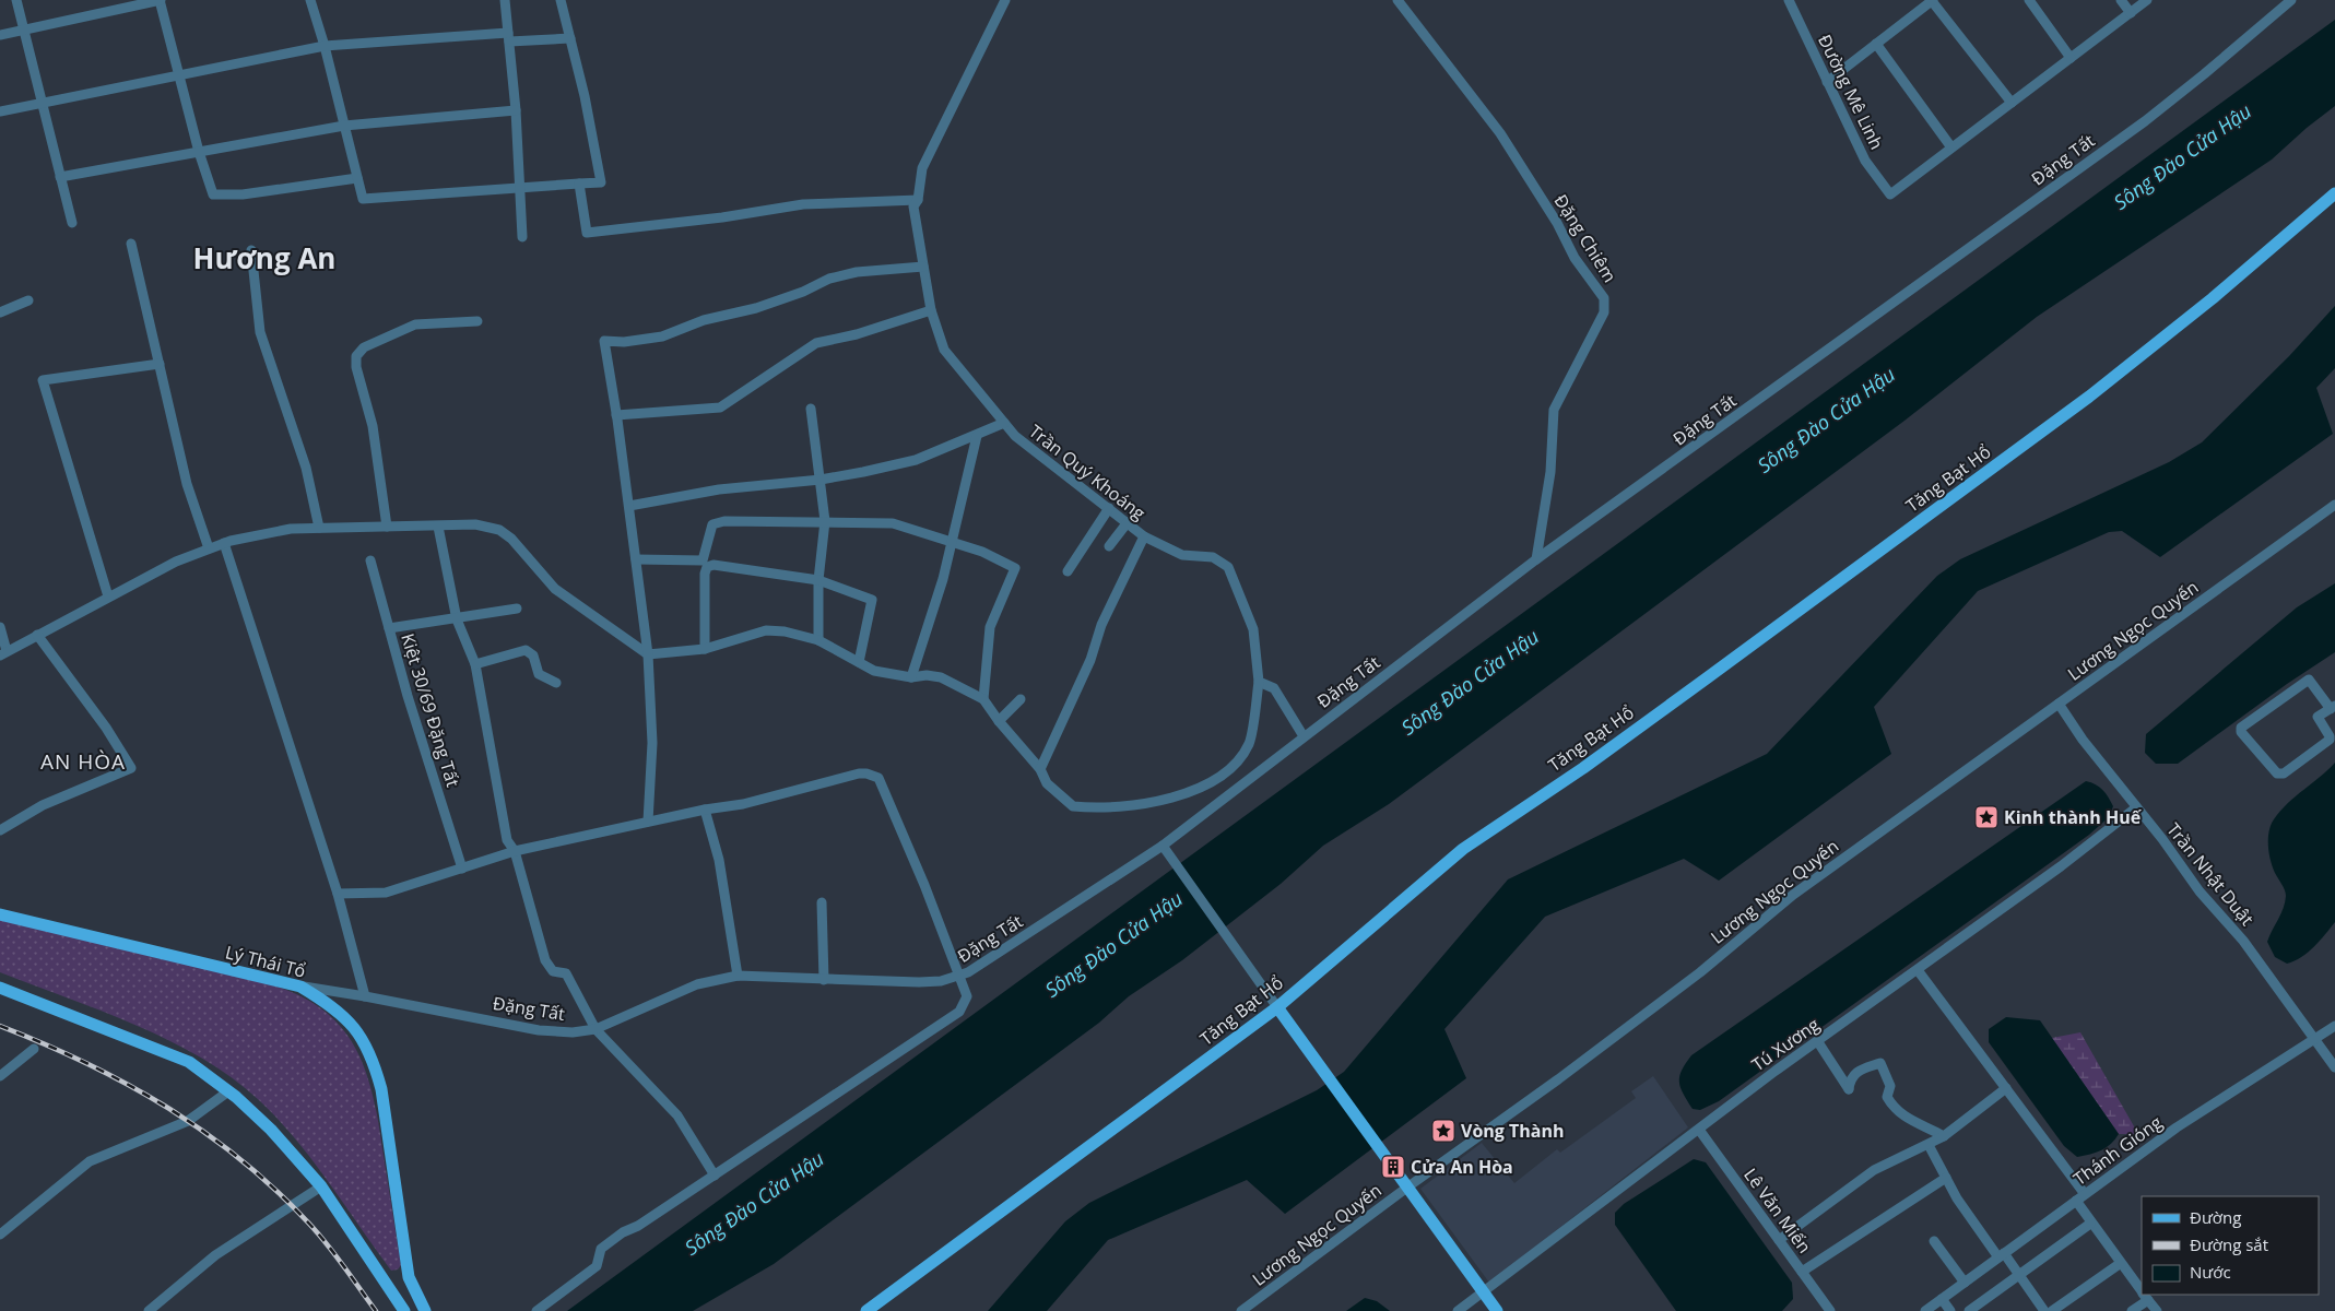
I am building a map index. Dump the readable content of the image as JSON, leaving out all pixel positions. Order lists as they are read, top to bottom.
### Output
{
  "streets": {
    "main road": ["Tăng Bạt Hổ", "Lý Thái Tổ"],
    "street": [
      "Đường Mê Linh",
      "Đặng Tất",
      "Đặng Chiêm",
      "Trần Quý Khoáng",
      "Lương Ngọc Quyến",
      "Kiệt 30/69 Đặng Tất",
      "Trần Nhật Duật",
      "Tú Xương",
      "Thánh Gióng",
      "Lê Văn Miến"
    ]
  },
  "crossings": [
    ["Đặng Tất", "Đặng Chiêm"],
    ["Đặng Tất", "Lý Thái Tổ"],
    ["Lương Ngọc Quyến", "Trần Nhật Duật"],
    ["Trần Nhật Duật", "Tú Xương"],
    ["Trần Nhật Duật", "Thánh Gióng"],
    ["Tú Xương", "Lê Văn Miến"]
  ],
  "districts": ["Hương An", "AN HÒA"],
  "water": ["Sông Đào Cửa Hậu"],
  "places": {
    "place": ["Kinh thành Huế", "Vòng Thành"],
    "building": ["Cửa An Hòa"]
  },
  "legend": ["Đường", "Đường sắt", "Nước"]
}
